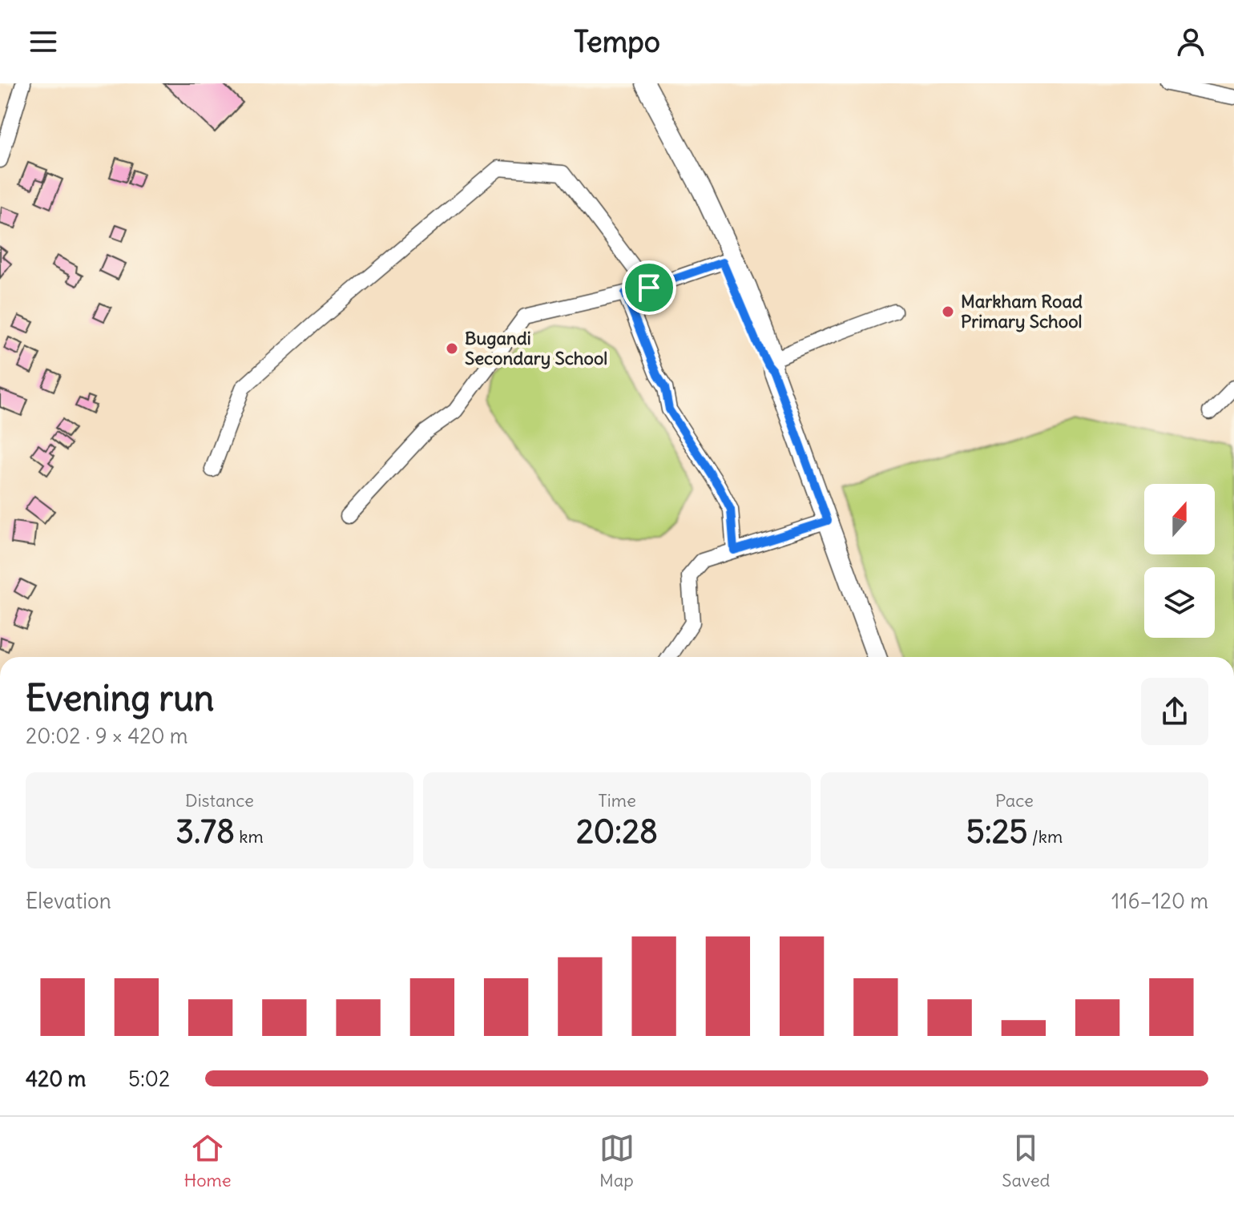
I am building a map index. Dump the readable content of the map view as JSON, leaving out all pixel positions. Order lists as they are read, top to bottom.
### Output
{
  "places": ["Markham Road Primary School", "Bugandi Secondary School"],
  "north": "top",
  "page": {
    "header": "Tempo",
    "heading": ["Evening run", "20:02 · 9 × 420 m"],
    "stats": [
      ["Distance", "3.78 km"],
      ["Time", "20:28"],
      ["Pace", "5:25 /km"]
    ],
    "chart": ["Elevation", "116–120 m"],
    "list": [
      {
        "name": "420 m",
        "note": "5:02"
      }
    ],
    "tabs": ["Home", "Map", "Saved"]
  }
}
